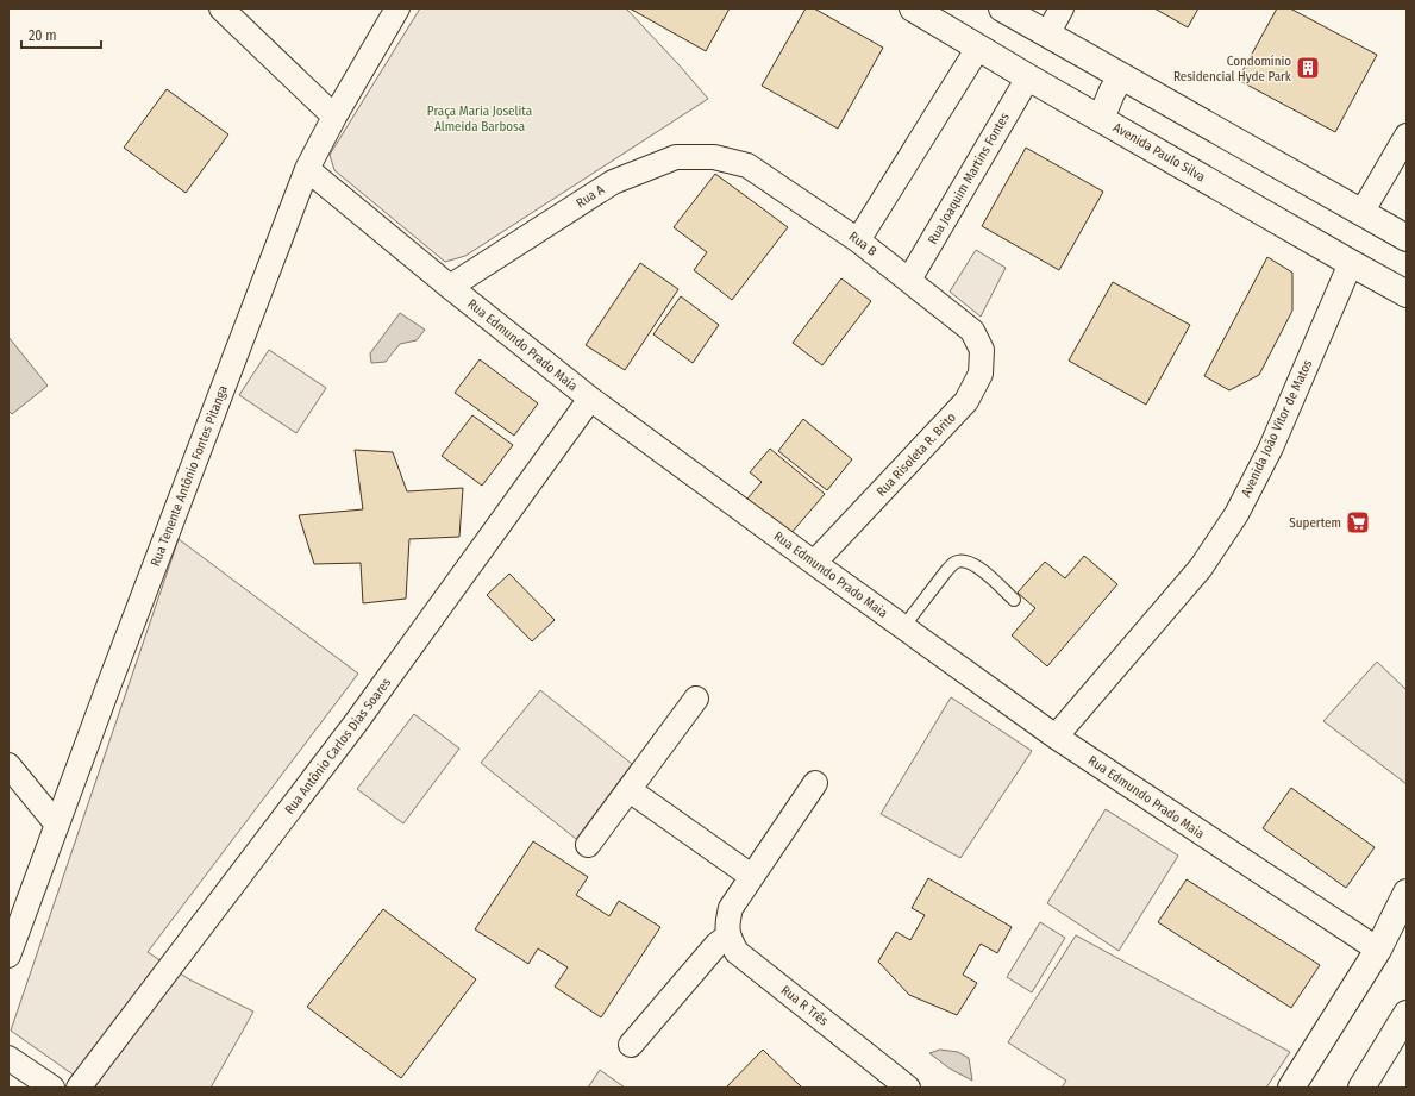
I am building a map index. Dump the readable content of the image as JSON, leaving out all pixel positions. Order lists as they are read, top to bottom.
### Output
{
  "streets": {
    "street": [
      "Avenida Paulo Silva",
      "Rua Joaquim Martins Fontes",
      "Rua A",
      "Rua B",
      "Rua Edmundo Prado Maia",
      "Avenida João Vitor de Matos",
      "Rua Risoleta R. Brito",
      "Rua Tenente Antônio Fontes Pitanga",
      "Rua Antônio Carlos Dias Soares",
      "Rua R Três"
    ]
  },
  "crossings": [
    ["Avenida Paulo Silva", "Rua Joaquim Martins Fontes"],
    ["Avenida Paulo Silva", "Avenida João Vitor de Matos"],
    ["Rua Joaquim Martins Fontes", "Rua B"],
    ["Rua A", "Rua B"],
    ["Rua A", "Rua Edmundo Prado Maia"],
    ["Rua B", "Rua Risoleta R. Brito"],
    ["Rua Edmundo Prado Maia", "Avenida João Vitor de Matos"],
    ["Rua Edmundo Prado Maia", "Rua Risoleta R. Brito"],
    ["Rua Edmundo Prado Maia", "Rua Tenente Antônio Fontes Pitanga"],
    ["Rua Edmundo Prado Maia", "Rua Antônio Carlos Dias Soares"]
  ],
  "parks": ["Praça Maria Joselita Almeida Barbosa"],
  "places": {
    "building": ["Condomínio Residencial Hyde Park"],
    "supermarket": ["Supertem"]
  },
  "scale_bar": "20 m"
}
